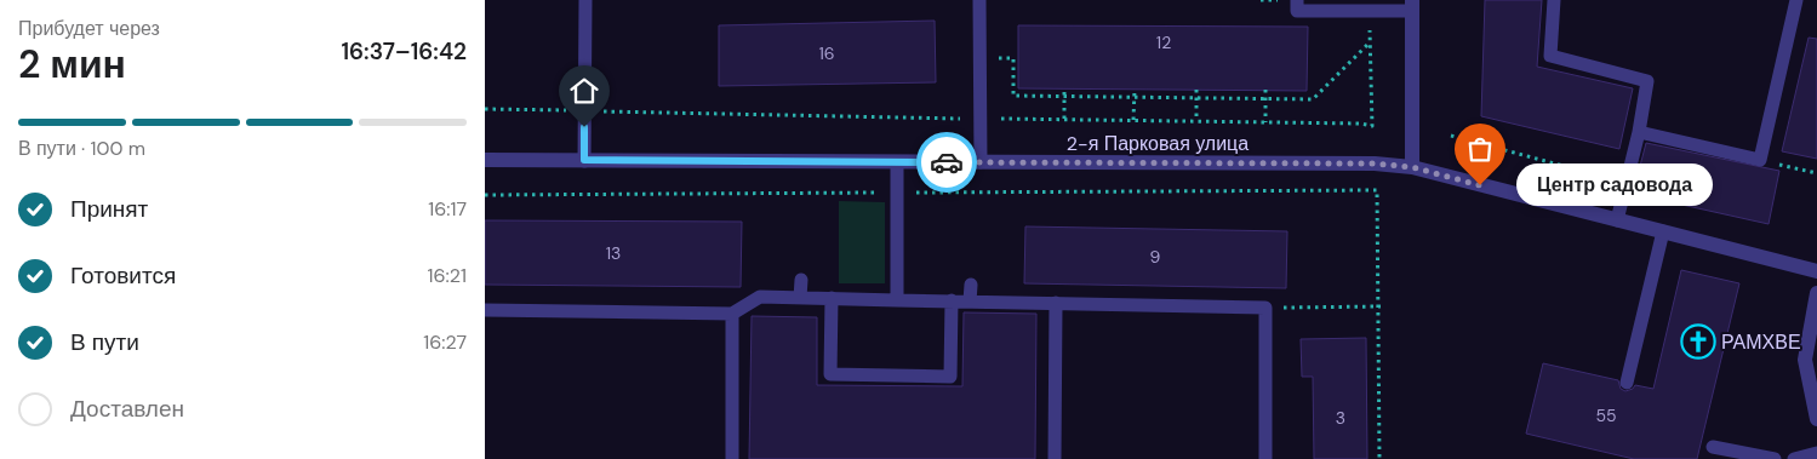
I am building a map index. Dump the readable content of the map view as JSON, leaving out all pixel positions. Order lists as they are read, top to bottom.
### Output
{
  "streets": {
    "street": ["2-я Парковая улица"]
  },
  "places": {
    "other": ["Центр садовода"],
    "church": ["РАМХВЕ"]
  },
  "house_numbers": [
    "12",
    "16",
    "13",
    "9",
    "55",
    "3"
  ],
  "page": {
    "heading": ["2 мин", "Прибудет через", "16:37–16:42"],
    "bar": "В пути · 100 m",
    "bubble": "Центр садовода",
    "list": [
      ["Принят", "16:17"],
      ["Готовится", "16:21"],
      ["В пути", "16:27"],
      "Доставлен"
    ]
  }
}
